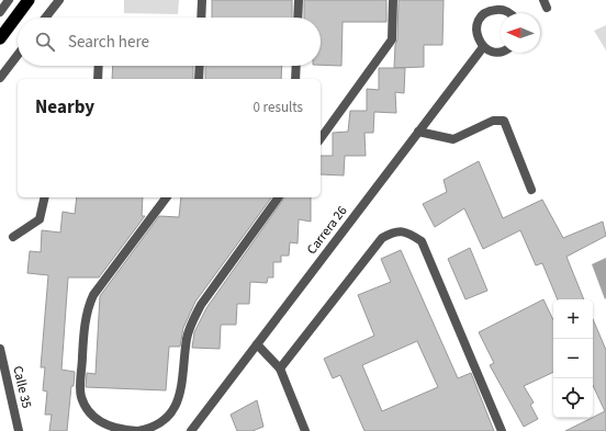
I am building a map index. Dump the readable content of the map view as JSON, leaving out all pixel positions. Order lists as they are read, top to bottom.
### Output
{
  "streets": {
    "street": ["Carrera 26", "Calle 35"]
  },
  "north": "left",
  "page": {
    "search": "Search here",
    "heading": ["Nearby", "0 results"],
    "map_buttons": ["+", "−"]
  }
}
